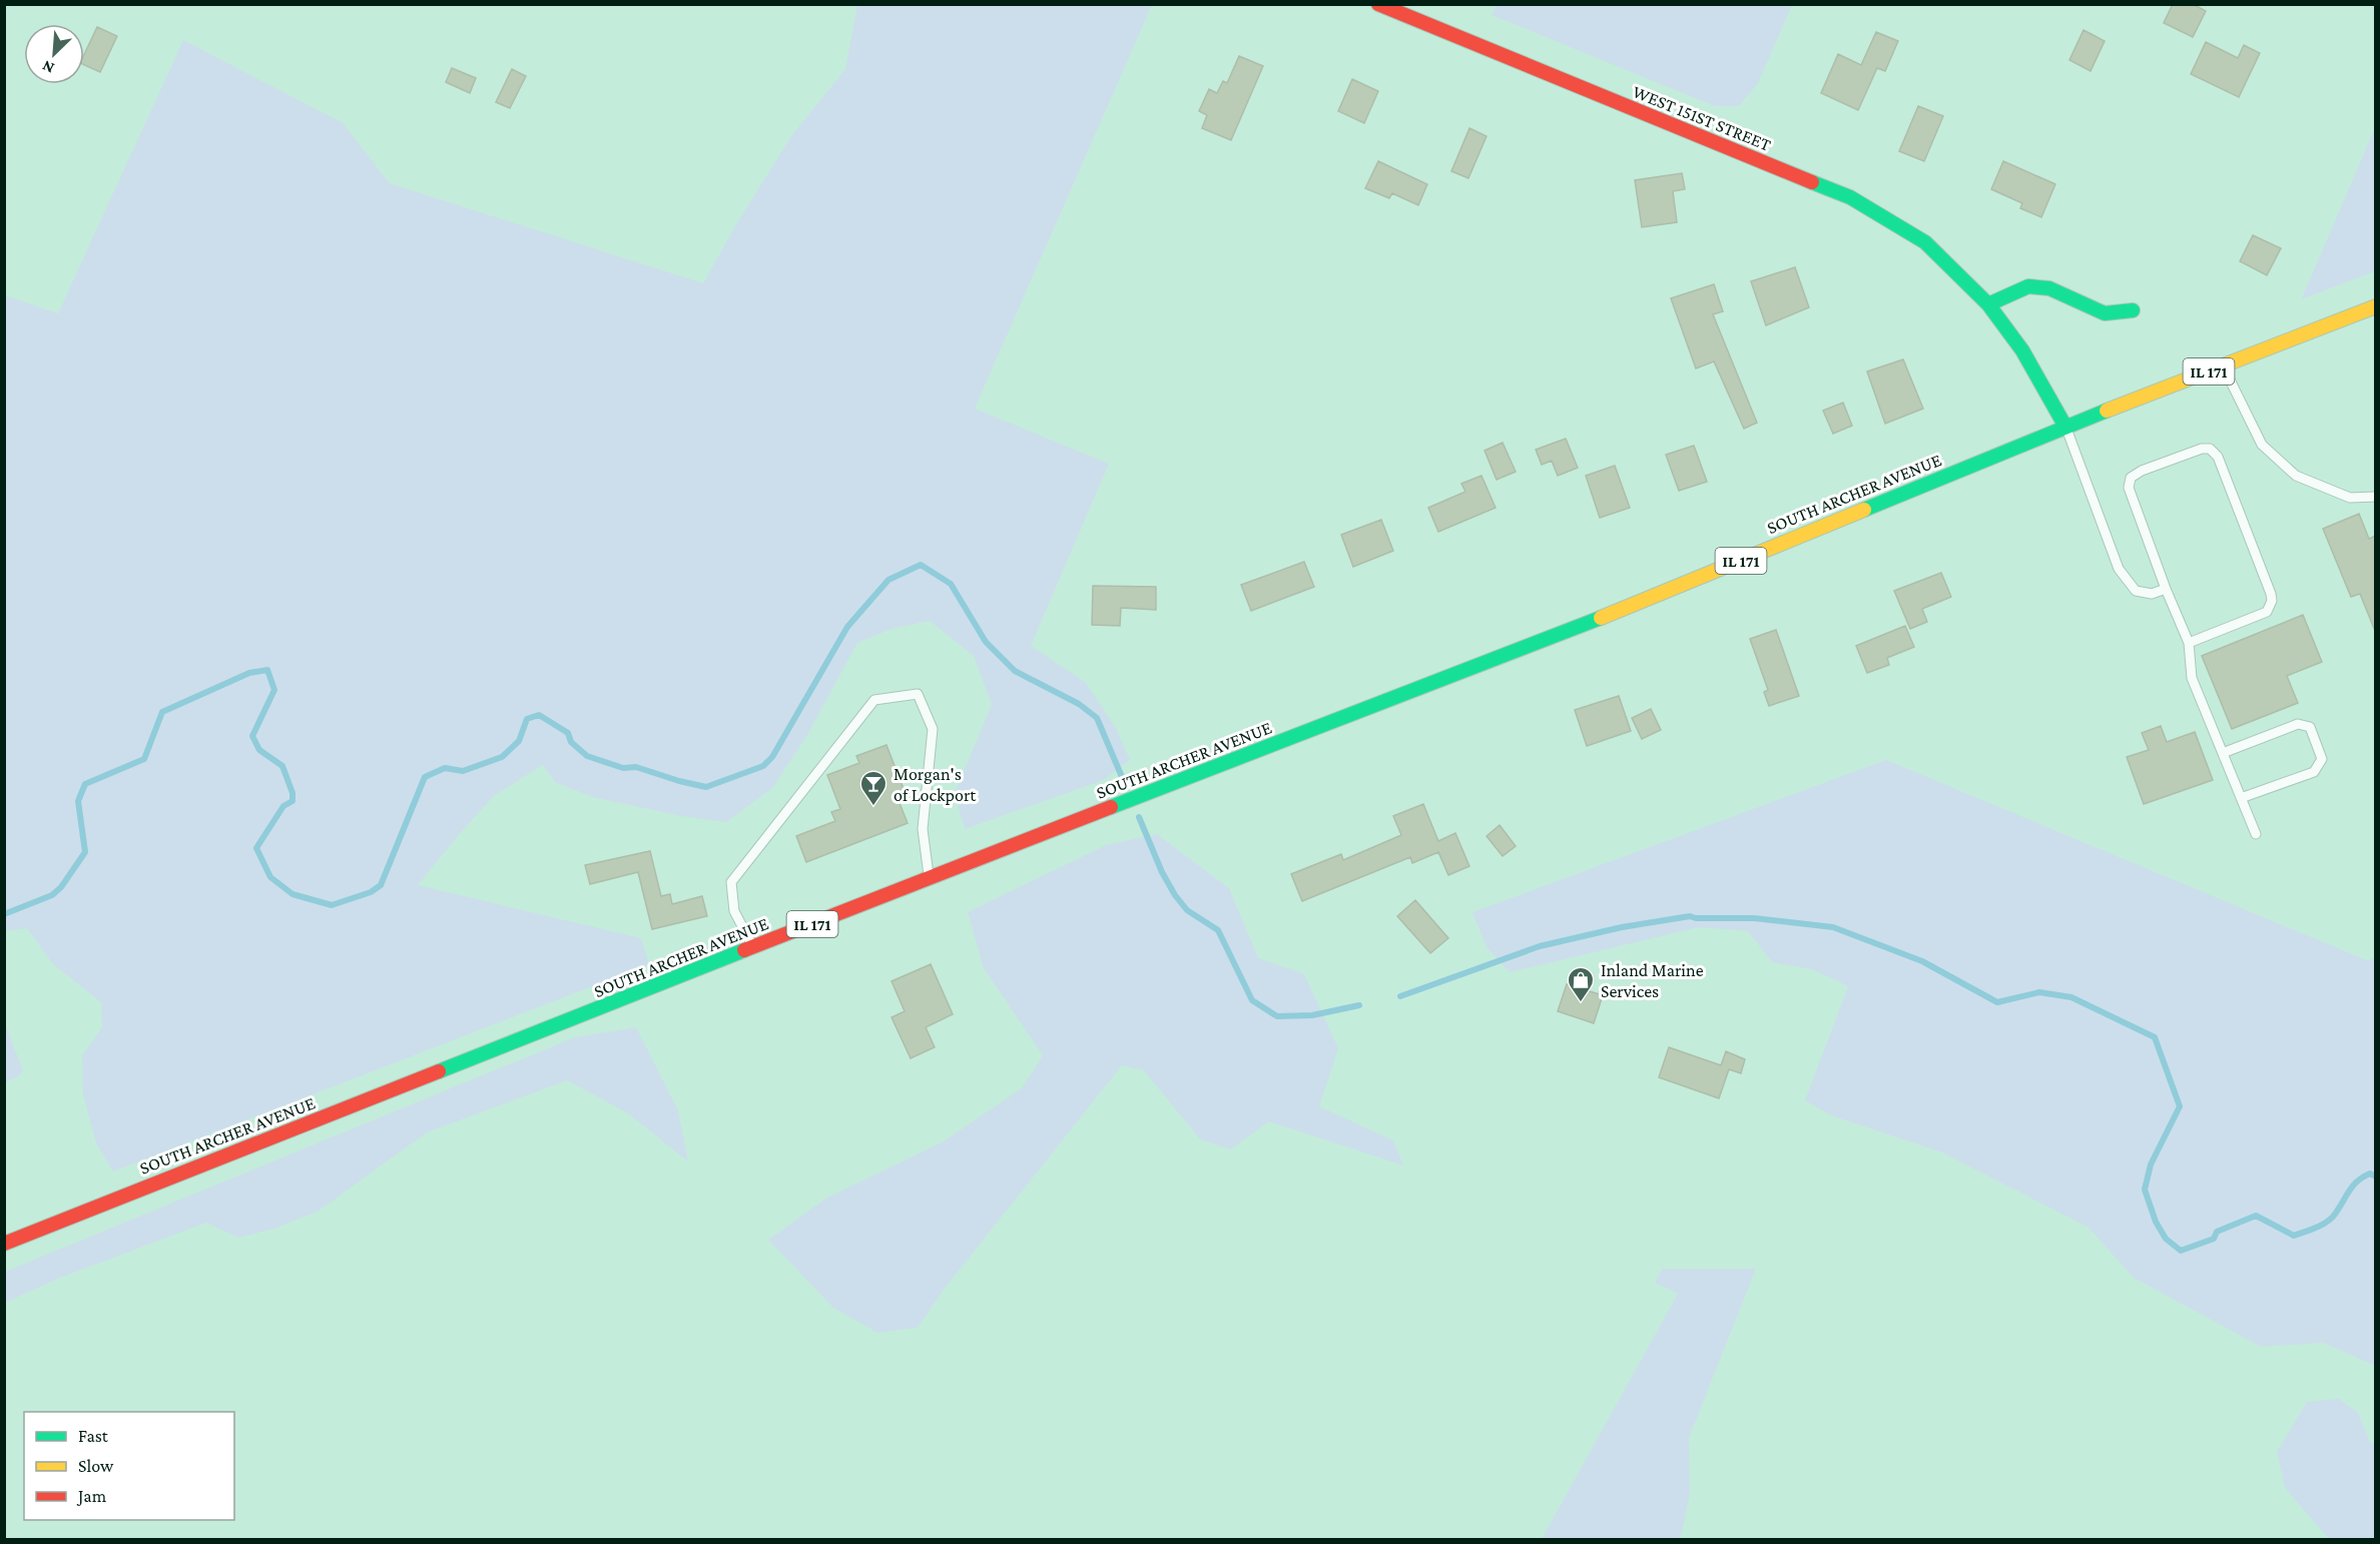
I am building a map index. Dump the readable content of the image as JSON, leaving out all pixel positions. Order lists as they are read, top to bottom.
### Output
{
  "streets": {
    "main road": ["WEST 151ST STREET", "IL 171", "SOUTH ARCHER AVENUE"]
  },
  "crossings": [
    ["WEST 151ST STREET", "SOUTH ARCHER AVENUE"]
  ],
  "places": {
    "bar": ["Morgan's of Lockport"],
    "shop": ["Inland Marine Services"]
  },
  "legend": ["Fast", "Slow", "Jam"],
  "north": "bottom left"
}
